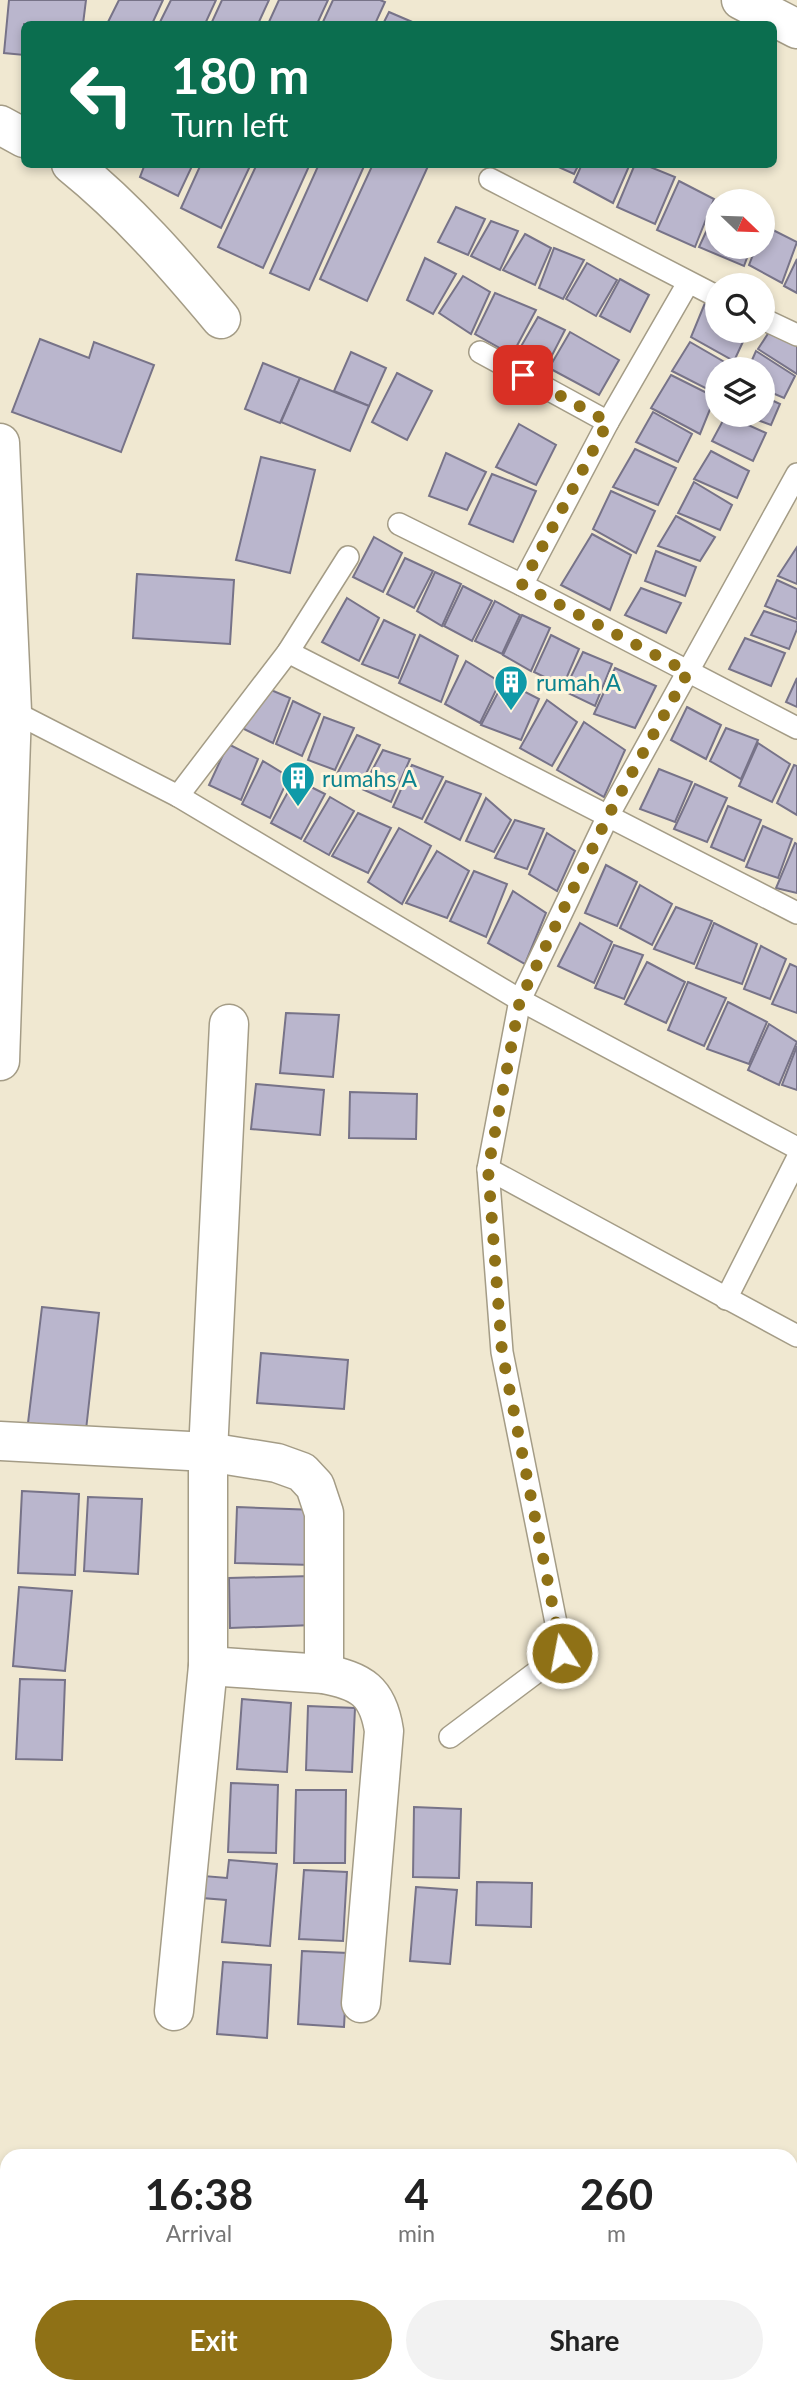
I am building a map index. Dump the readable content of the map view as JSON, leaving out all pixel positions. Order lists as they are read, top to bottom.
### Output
{
  "places": {
    "building": ["rumah A", "rumahs A"]
  },
  "north": "bottom right",
  "page": {
    "turn": ["180 m", "Turn left"],
    "eta": [
      "16:38",
      "Arrival",
      "4",
      "min",
      "260",
      "m"
    ],
    "buttons": ["Exit", "Share"]
  }
}
